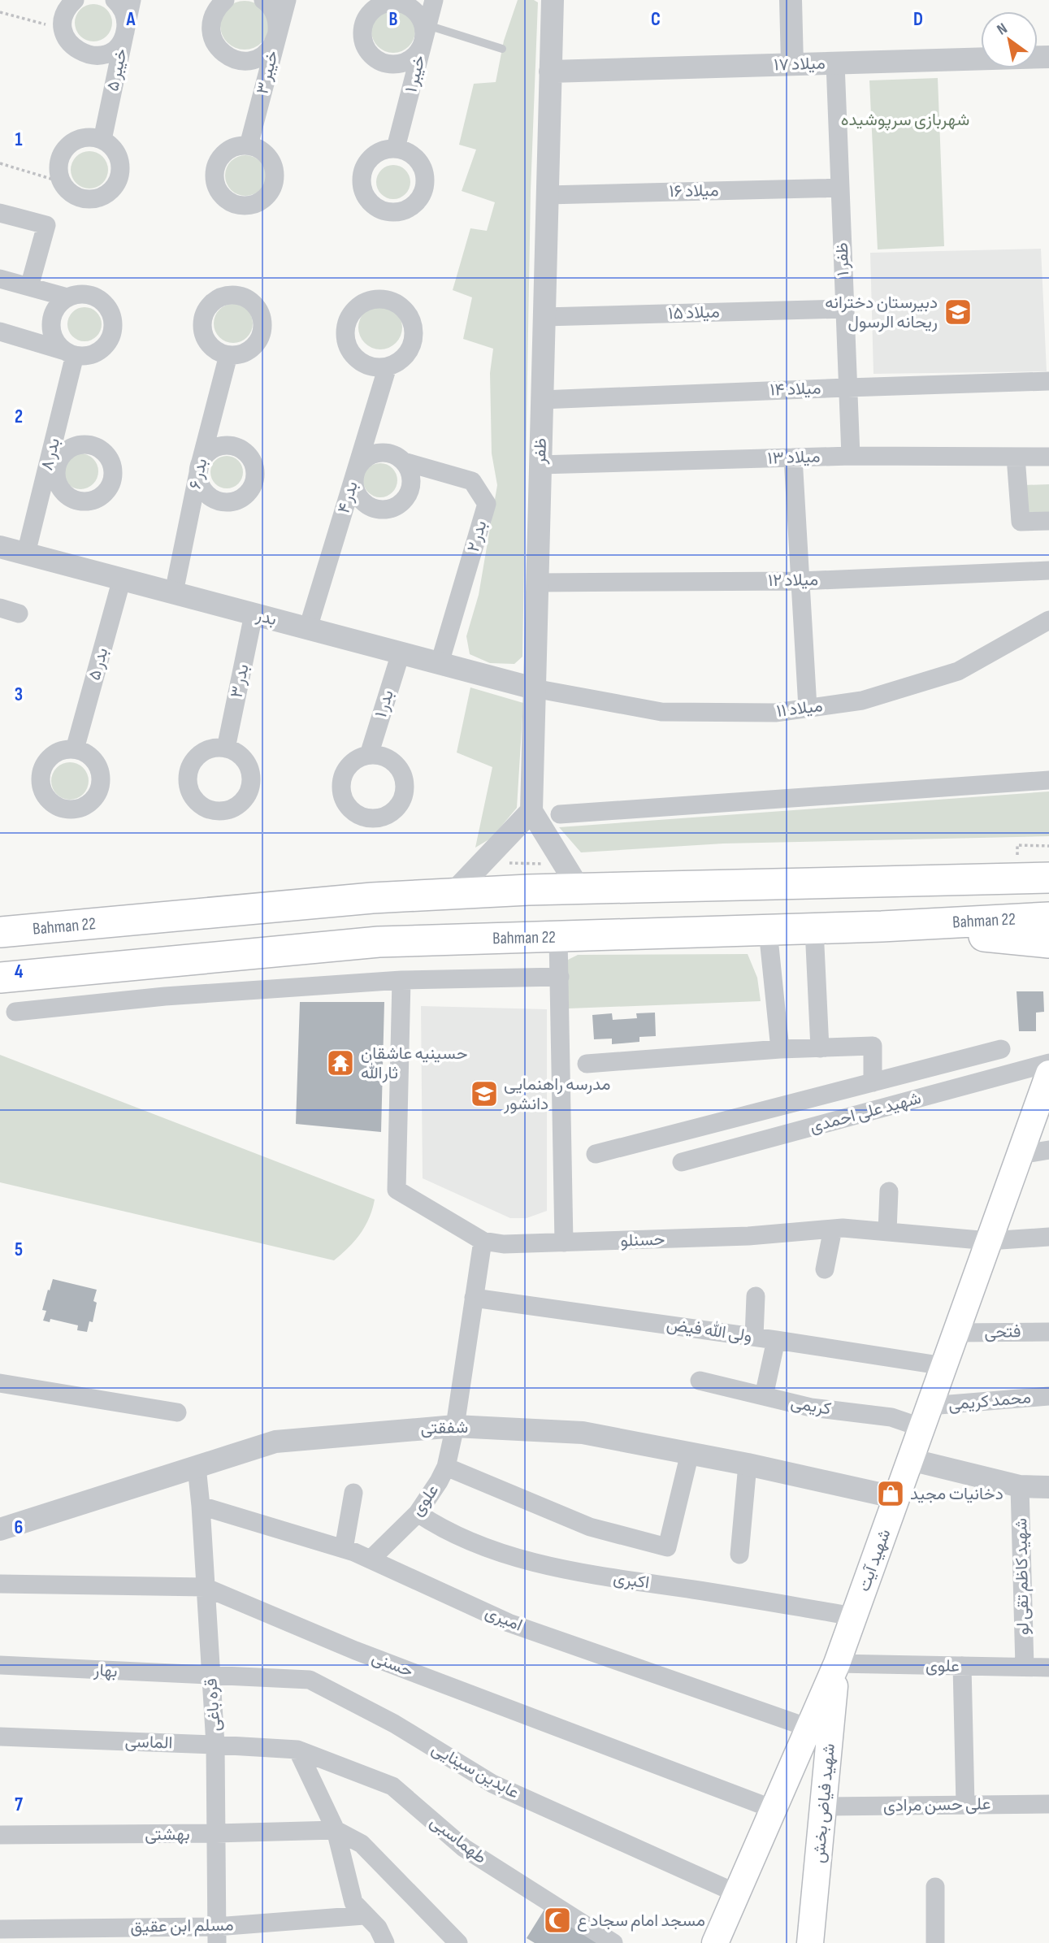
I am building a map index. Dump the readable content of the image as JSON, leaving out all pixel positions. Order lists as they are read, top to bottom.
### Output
{
  "streets": {
    "highway": ["Bahman 22"],
    "main road": ["شهید آیت", "شهید فیاض بخش"],
    "street": [
      "میلاد ۱۷",
      "خیبر ۵",
      "خیبر ۳",
      "خیبر ۱",
      "میلاد ۱۶",
      "ظفر ۱",
      "میلاد ۱۵",
      "میلاد ۱۴",
      "ظفر",
      "بدر ۸",
      "میلاد ۱۳",
      "بدر ۶",
      "بدر ۴",
      "بدر ۲",
      "میلاد ۱۲",
      "بدر",
      "بدر ۵",
      "بدر ۳",
      "بدر ۱",
      "میلاد ۱۱",
      "شهید علی احمدی",
      "حسنلو",
      "ولی الله فیض",
      "فتحی",
      "محمد کریمی",
      "کریمی",
      "شفقتی",
      "علوی",
      "شهید کاظم تقی لو",
      "اکبری",
      "امیری",
      "حسنی",
      "بهار",
      "قره باغی",
      "الماسی",
      "عابدین سینایی",
      "علی حسن مرادی",
      "بهشتی",
      "طهماسبی",
      "مسلم ابن عقیق"
    ]
  },
  "crossings": [
    ["میلاد ۱۷", "ظفر ۱"],
    ["میلاد ۱۷", "ظفر"],
    ["میلاد ۱۶", "ظفر ۱"],
    ["میلاد ۱۶", "ظفر"],
    ["ظفر ۱", "میلاد ۱۵"],
    ["ظفر ۱", "میلاد ۱۴"],
    ["ظفر ۱", "میلاد ۱۳"],
    ["میلاد ۱۵", "ظفر"],
    ["میلاد ۱۴", "ظفر"],
    ["ظفر", "میلاد ۱۳"],
    ["ظفر", "میلاد ۱۲"],
    ["ظفر", "بدر"],
    ["ظفر", "میلاد ۱۱"],
    ["بدر ۸", "بدر"],
    ["بدر ۶", "بدر"],
    ["بدر ۴", "بدر ۲"],
    ["بدر ۴", "بدر"],
    ["بدر ۲", "بدر"],
    ["بدر", "بدر ۵"],
    ["بدر", "بدر ۳"],
    ["بدر", "بدر ۱"],
    ["بدر", "میلاد ۱۱"],
    ["حسنلو", "شهید آیت"],
    ["ولی الله فیض", "شهید آیت"],
    ["فتحی", "شهید آیت"],
    ["محمد کریمی", "کریمی"],
    ["محمد کریمی", "شهید آیت"],
    ["کریمی", "شهید آیت"],
    ["شفقتی", "علوی"],
    ["شفقتی", "شهید آیت"],
    ["شفقتی", "قره باغی"],
    ["علوی", "شهید آیت"],
    ["علوی", "شهید کاظم تقی لو"],
    ["علوی", "اکبری"],
    ["علوی", "امیری"],
    ["علوی", "شهید فیاض بخش"],
    ["شهید آیت", "اکبری"],
    ["شهید آیت", "امیری"],
    ["شهید آیت", "حسنی"],
    ["شهید آیت", "عابدین سینایی"],
    ["شهید آیت", "شهید فیاض بخش"],
    ["امیری", "قره باغی"],
    ["حسنی", "قره باغی"],
    ["بهار", "قره باغی"],
    ["بهار", "عابدین سینایی"],
    ["قره باغی", "الماسی"],
    ["قره باغی", "عابدین سینایی"],
    ["قره باغی", "بهشتی"],
    ["قره باغی", "مسلم ابن عقیق"],
    ["الماسی", "طهماسبی"],
    ["شهید فیاض بخش", "علی حسن مرادی"]
  ],
  "parks": ["شهربازی سرپوشیده"],
  "places": {
    "school or university": ["دبیرستان دخترانه ریحانه الرسول", "مدرسه راهنمایی دانشور"],
    "temple": ["حسینیه عاشقان ثارالله"],
    "shop": ["دخانیات مجید"],
    "mosque": ["مسجد امام سجاد ع"]
  },
  "north": "top left",
  "grid": {
    "columns": [
      "A",
      "B",
      "C",
      "D"
    ],
    "rows": [
      "1",
      "2",
      "3",
      "4",
      "5",
      "6",
      "7"
    ]
  }
}
